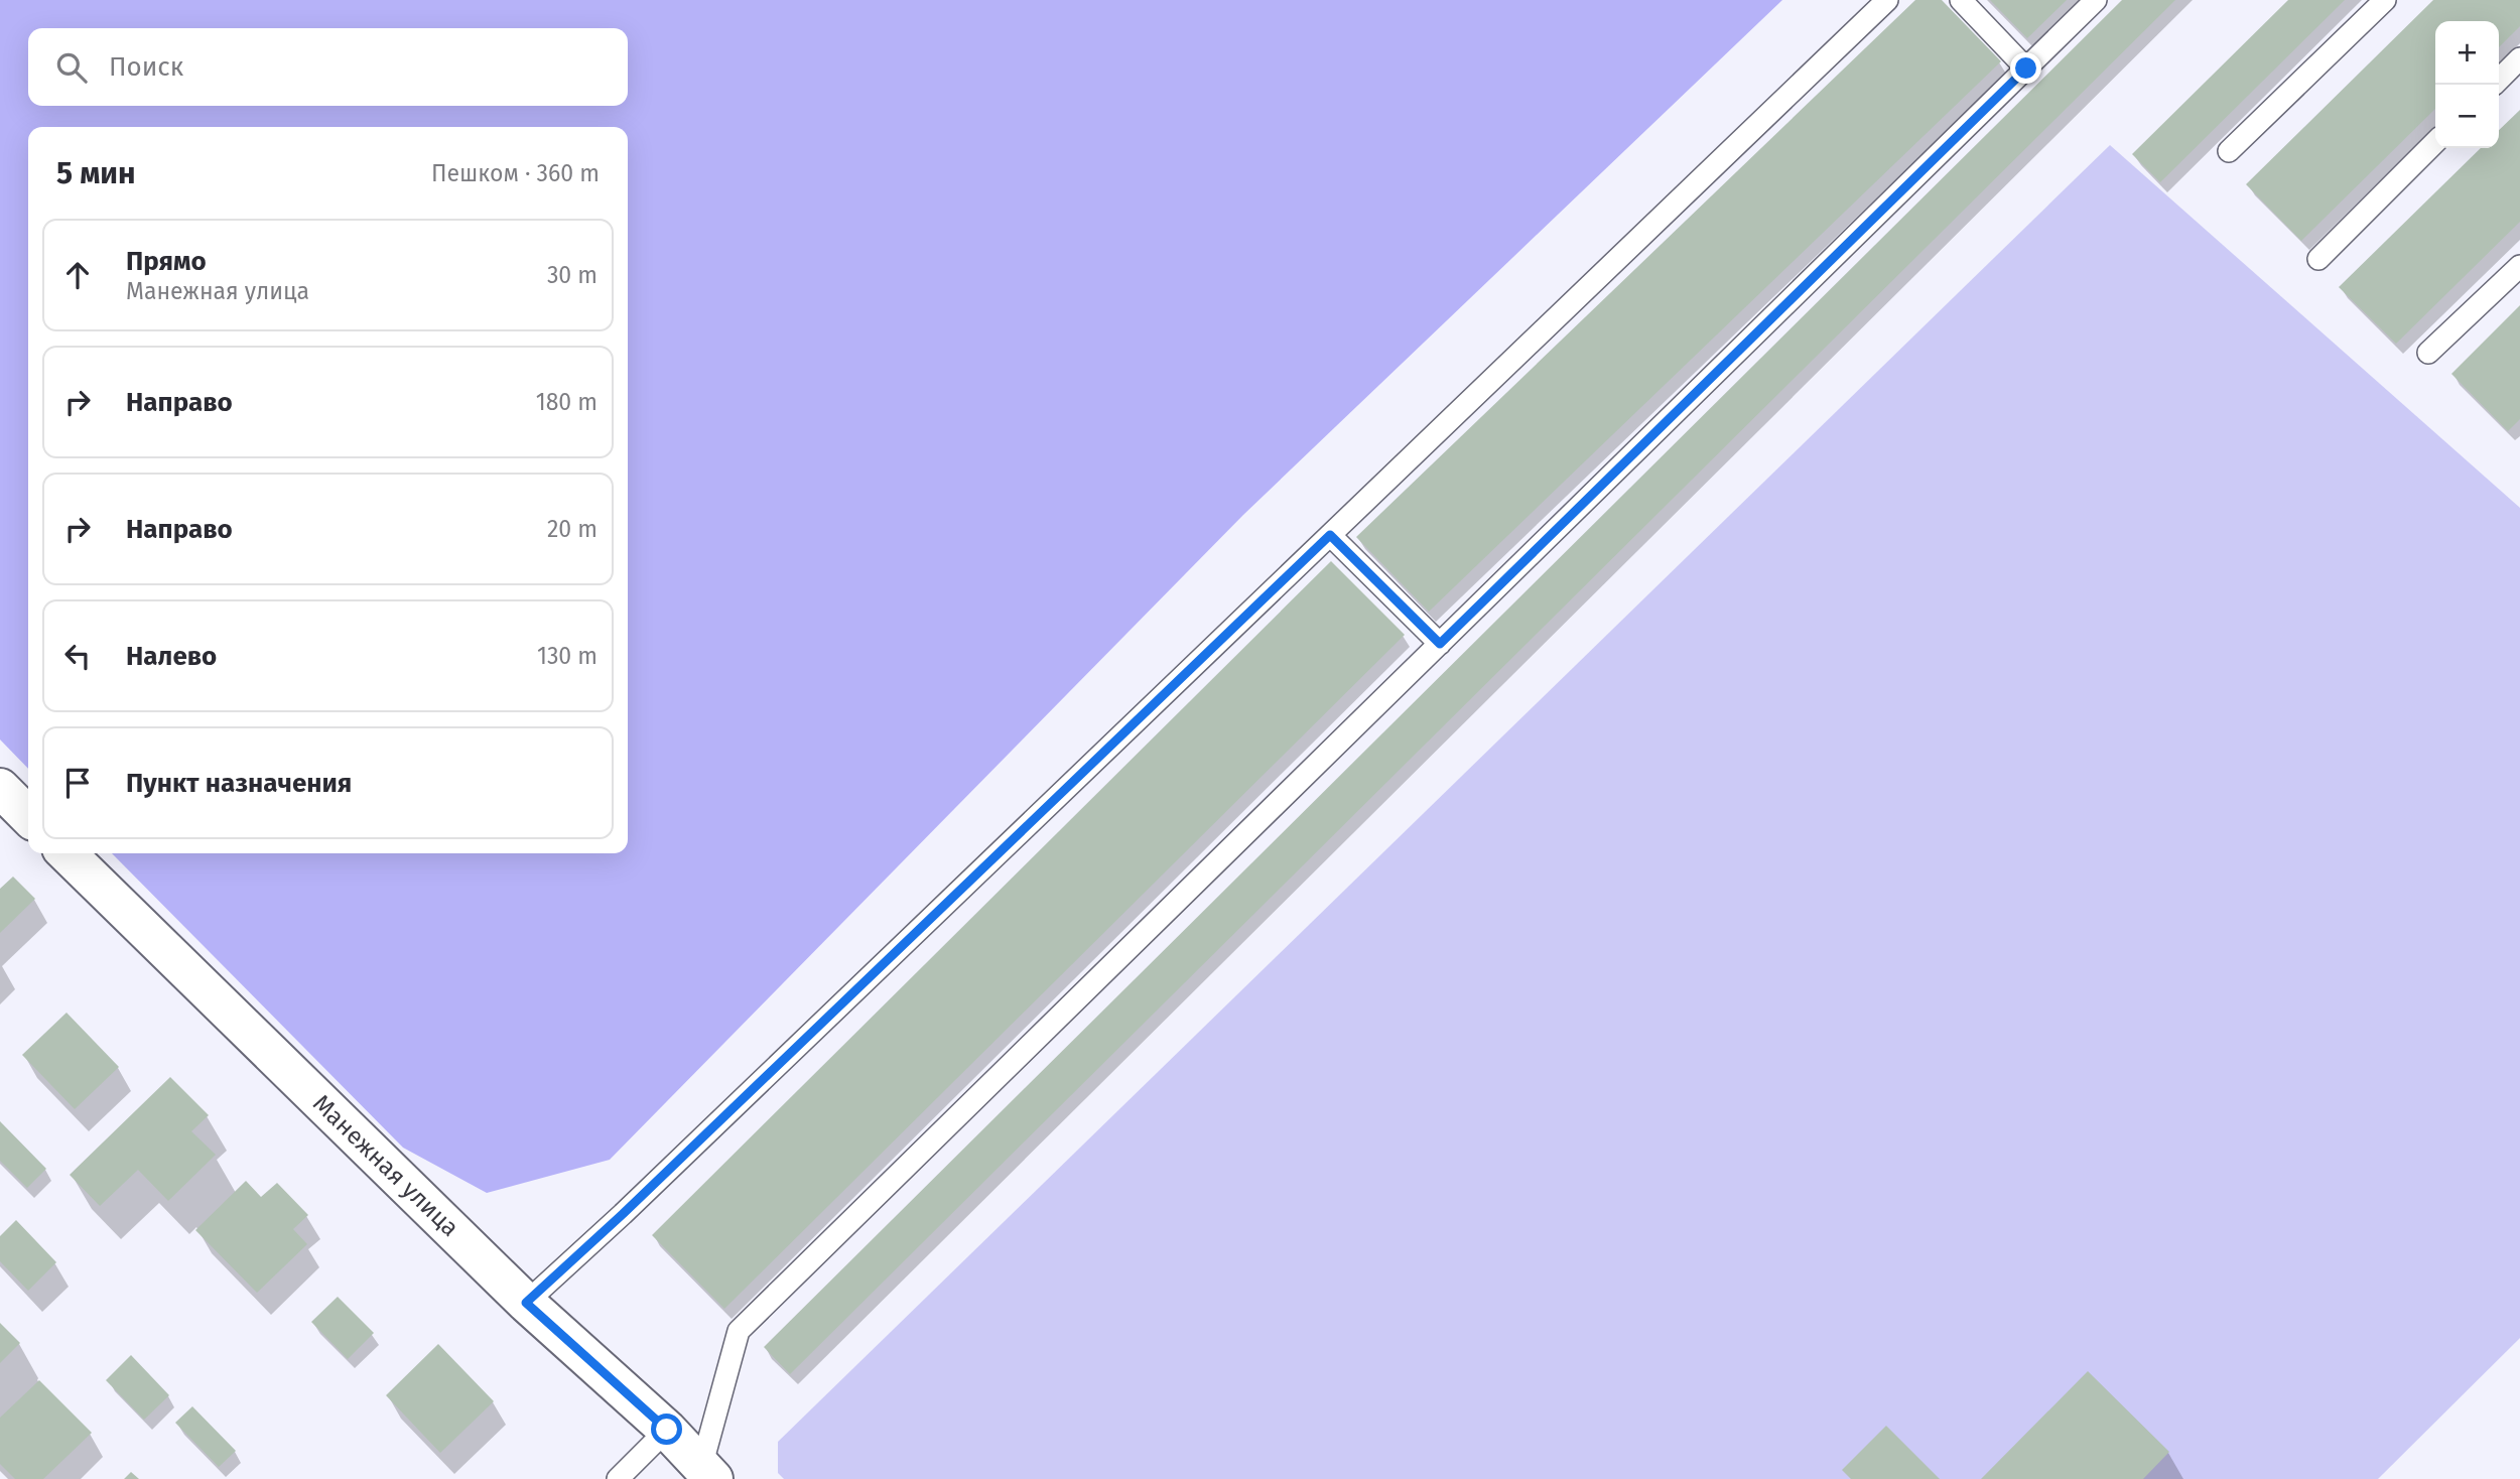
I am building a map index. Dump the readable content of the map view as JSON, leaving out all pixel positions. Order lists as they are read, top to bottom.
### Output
{
  "streets": {
    "street": ["Манежная улица"]
  },
  "page": {
    "map_buttons": ["+", "−"],
    "search": "Поиск",
    "heading": ["5 мин", "Пешком · 360 m"],
    "list": [
      ["Прямо", "Манежная улица", "30 m"],
      ["Направо", "180 m"],
      ["Направо", "20 m"],
      ["Налево", "130 m"],
      "Пункт назначения"
    ]
  }
}
